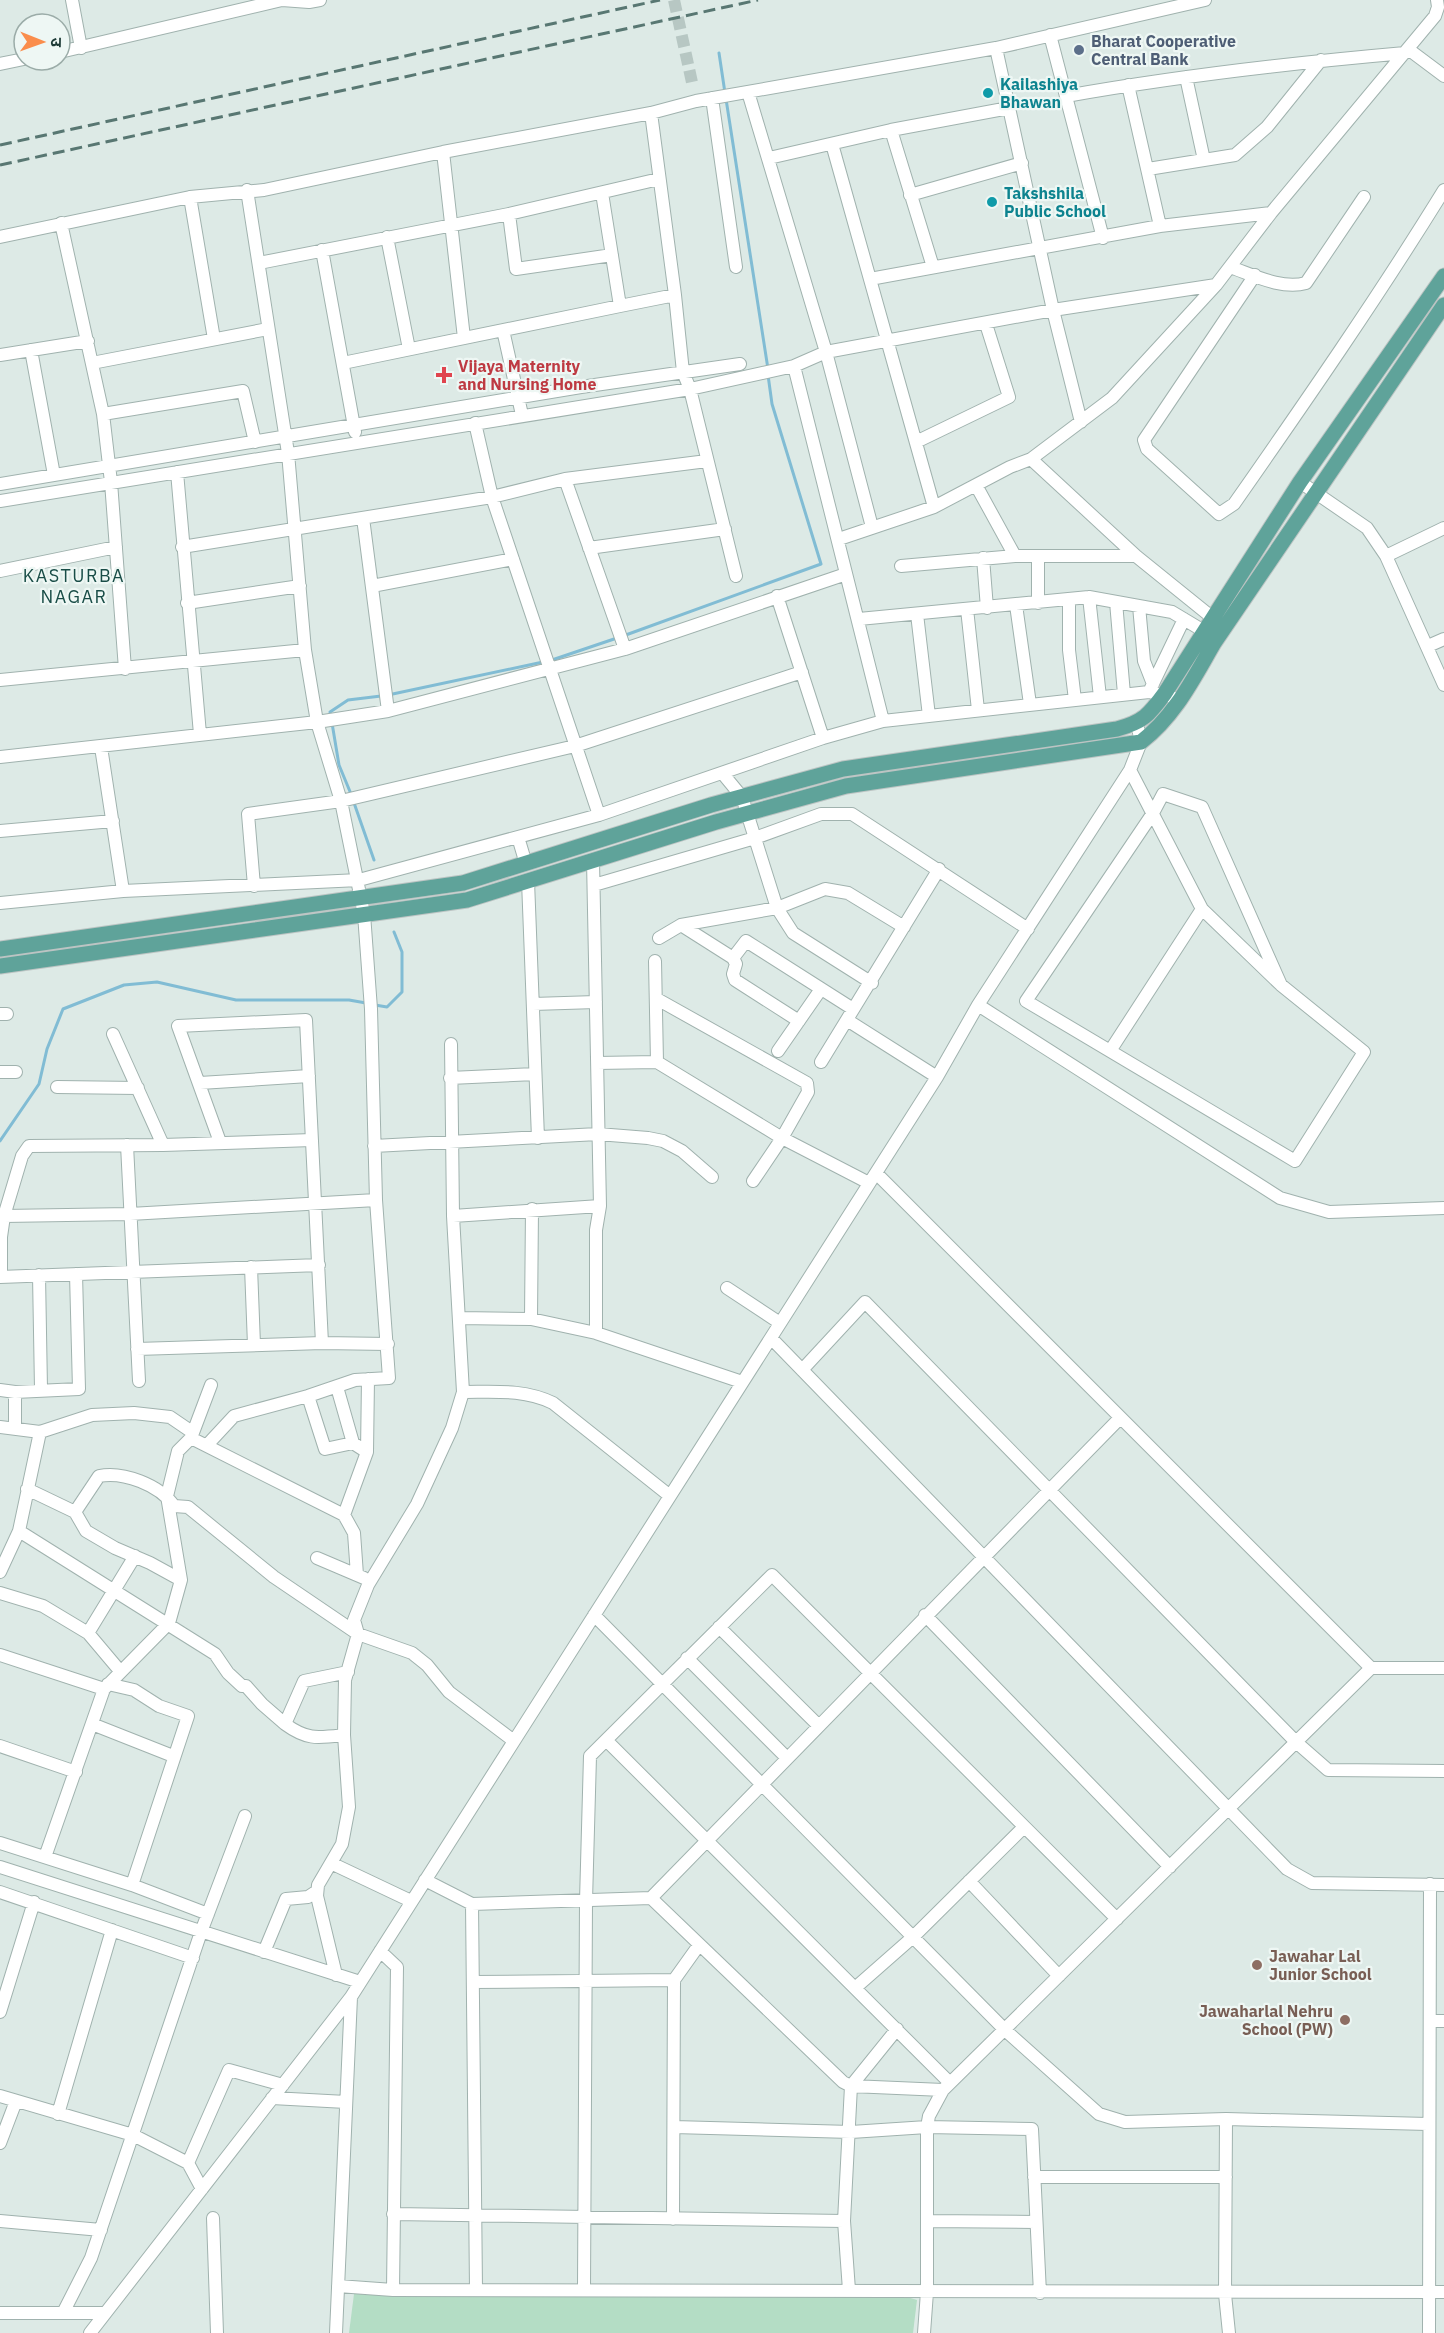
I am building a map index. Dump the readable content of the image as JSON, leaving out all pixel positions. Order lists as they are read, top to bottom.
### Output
{
  "districts": ["KASTURBA NAGAR"],
  "places": {
    "other": [
      "Bharat Cooperative Central Bank",
      "Kailashiya Bhawan",
      "Takshshila Public School",
      "Jawahar Lal Junior School",
      "Jawaharlal Nehru School (PW)"
    ],
    "health": ["Vijaya Maternity and Nursing Home"]
  },
  "north": "right"
}
